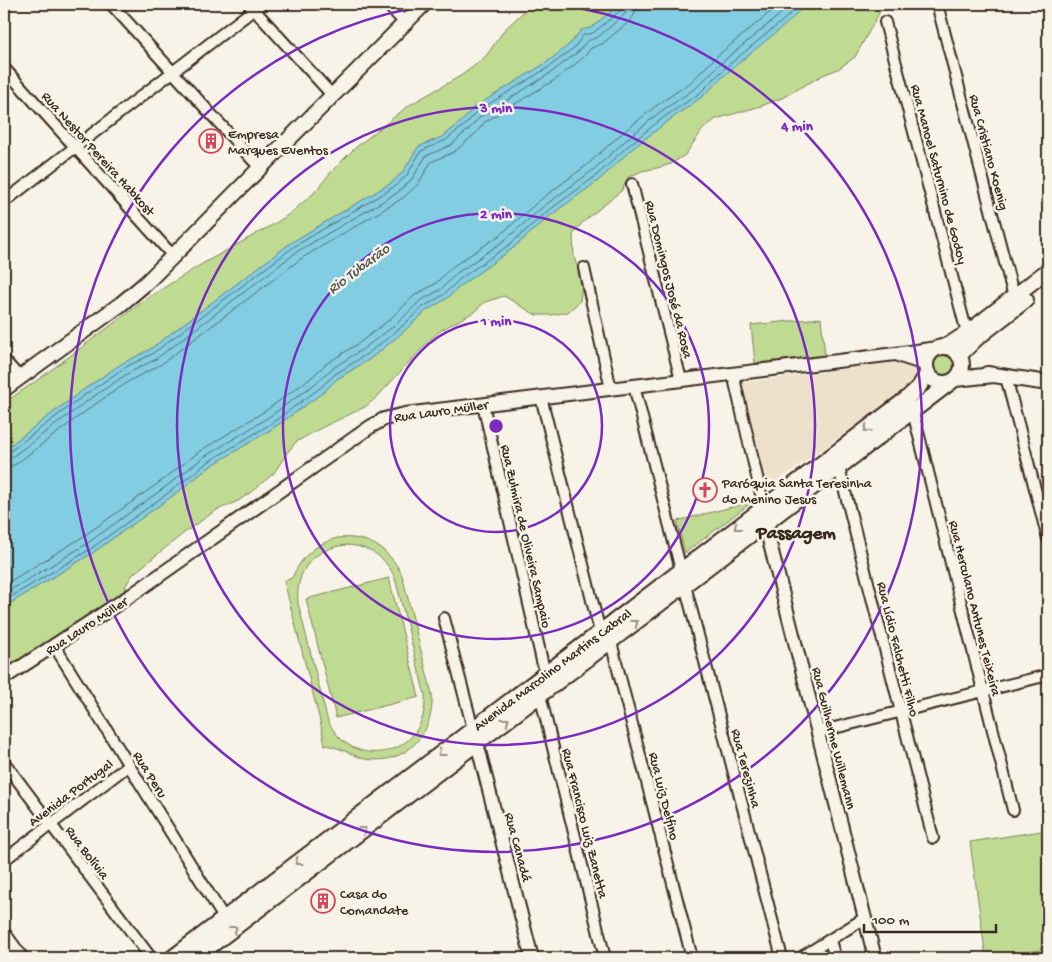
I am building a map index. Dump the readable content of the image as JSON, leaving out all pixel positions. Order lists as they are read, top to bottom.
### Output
{
  "streets": {
    "main road": ["Avenida Marcolino Martins Cabral"],
    "street": [
      "Rua Cristiano Koenig",
      "Rua Nestor Pereira Habkost",
      "Rua Manoel Saturnino de Godoy",
      "Rua Domingos José da Rosa",
      "Rua Lauro Müller",
      "Rua Zulmira de Oliveira Sampaio",
      "Rua Herculano Antunes Teixeira",
      "Rua Lídio Falchetti Filho",
      "Rua Guilherme Willemann",
      "Rua Terezinha",
      "Rua Peru",
      "Avenida Portugal",
      "Rua Luiz Delfino",
      "Rua Francisco Luiz Zanetta",
      "Rua Canadá",
      "Rua Bolívia"
    ]
  },
  "crossings": [
    ["Rua Domingos José da Rosa", "Rua Lauro Müller"],
    ["Rua Lauro Müller", "Rua Zulmira de Oliveira Sampaio"],
    ["Rua Lauro Müller", "Avenida Marcolino Martins Cabral"],
    ["Rua Lauro Müller", "Rua Peru"],
    ["Rua Lauro Müller", "Rua Luiz Delfino"],
    ["Rua Zulmira de Oliveira Sampaio", "Avenida Marcolino Martins Cabral"],
    ["Rua Herculano Antunes Teixeira", "Avenida Marcolino Martins Cabral"],
    ["Rua Lídio Falchetti Filho", "Avenida Marcolino Martins Cabral"],
    ["Avenida Marcolino Martins Cabral", "Rua Guilherme Willemann"],
    ["Avenida Marcolino Martins Cabral", "Rua Terezinha"],
    ["Avenida Marcolino Martins Cabral", "Rua Peru"],
    ["Avenida Marcolino Martins Cabral", "Rua Luiz Delfino"],
    ["Avenida Marcolino Martins Cabral", "Rua Francisco Luiz Zanetta"],
    ["Avenida Marcolino Martins Cabral", "Rua Canadá"],
    ["Rua Peru", "Avenida Portugal"],
    ["Avenida Portugal", "Rua Bolívia"]
  ],
  "districts": ["Passagem"],
  "water": ["Rio Tubarão"],
  "places": {
    "building": ["Empresa Marques Eventos", "Casa do Comandate"],
    "church": ["Paróquia Santa Teresinha do Menino Jesus"]
  },
  "scale_bar": "100 m",
  "rings": [
    "3 min",
    "4 min",
    "2 min",
    "1 min"
  ]
}
